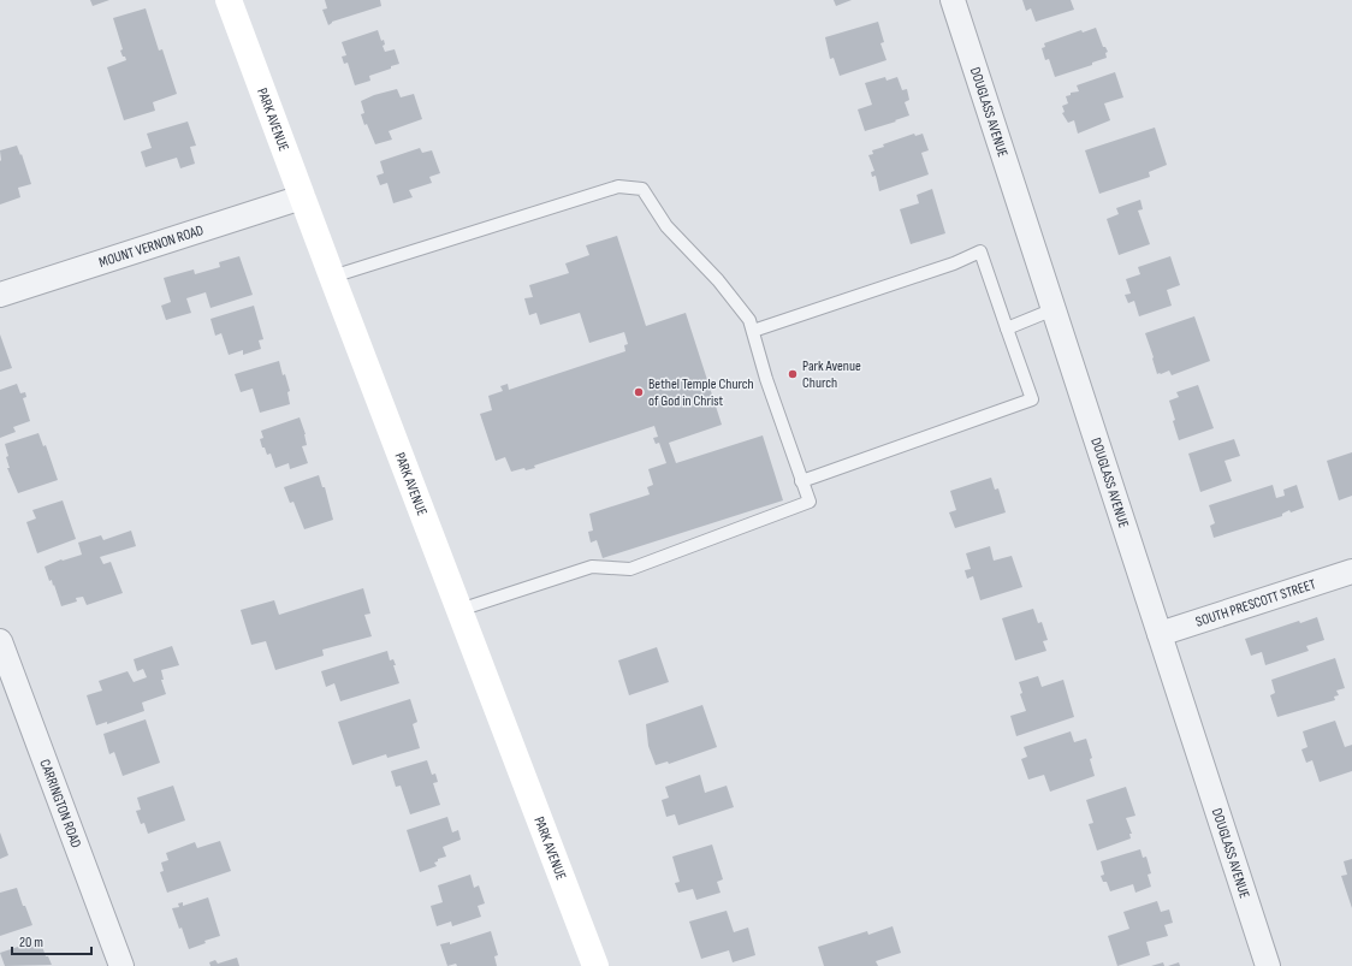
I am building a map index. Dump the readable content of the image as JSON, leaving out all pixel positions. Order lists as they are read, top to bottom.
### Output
{
  "streets": {
    "main road": ["PARK AVENUE"],
    "street": [
      "DOUGLASS AVENUE",
      "MOUNT VERNON ROAD",
      "SOUTH PRESCOTT STREET",
      "CARRINGTON ROAD"
    ]
  },
  "crossings": [
    ["DOUGLASS AVENUE", "SOUTH PRESCOTT STREET"],
    ["PARK AVENUE", "MOUNT VERNON ROAD"]
  ],
  "places": ["Park Avenue Church", "Bethel Temple Church of God in Christ"],
  "scale_bar": "20 m"
}
